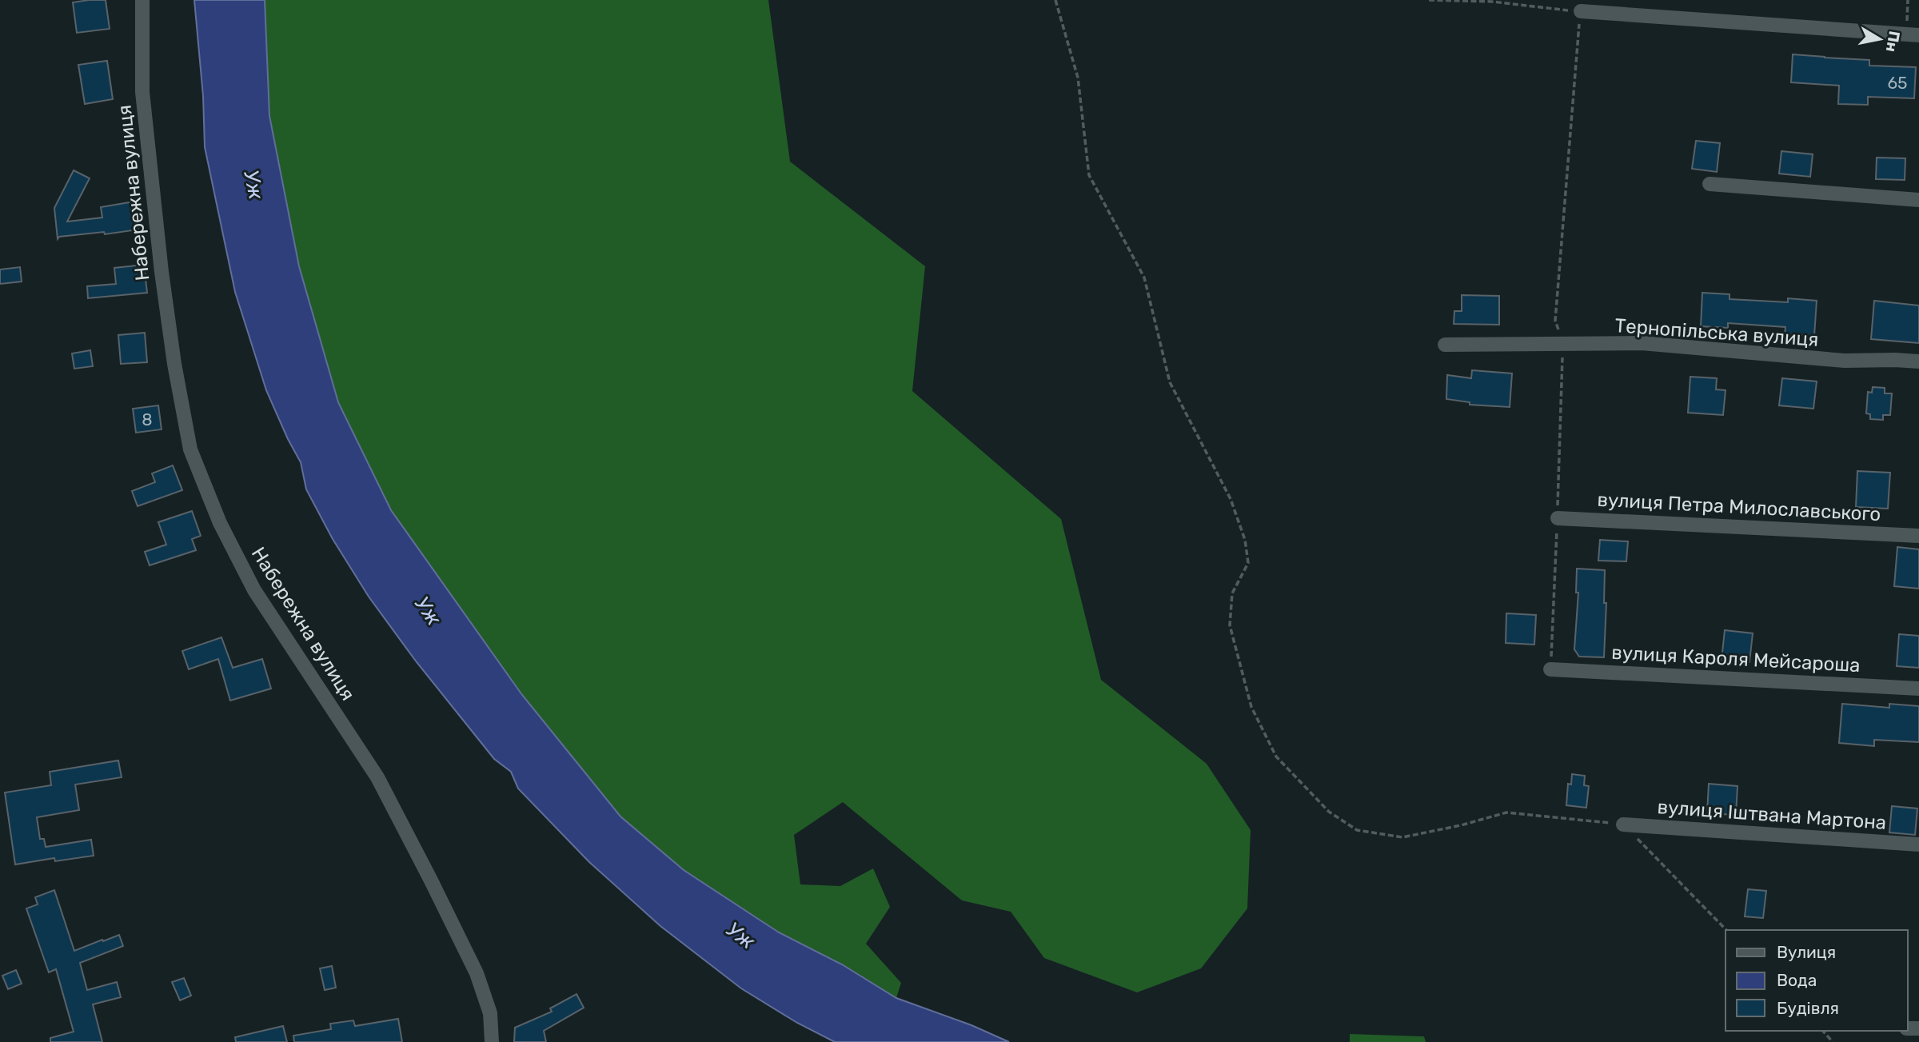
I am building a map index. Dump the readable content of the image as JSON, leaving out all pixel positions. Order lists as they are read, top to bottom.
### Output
{
  "streets": {
    "street": [
      "Набережна вулиця",
      "Тернопільська вулиця",
      "вулиця Петра Милославського",
      "вулиця Кароля Мейсароша",
      "вулиця Іштвана Мартона"
    ]
  },
  "water": ["Уж"],
  "house_numbers": ["65", "8"],
  "legend": ["Вулиця", "Вода", "Будівля"],
  "north": "right"
}
